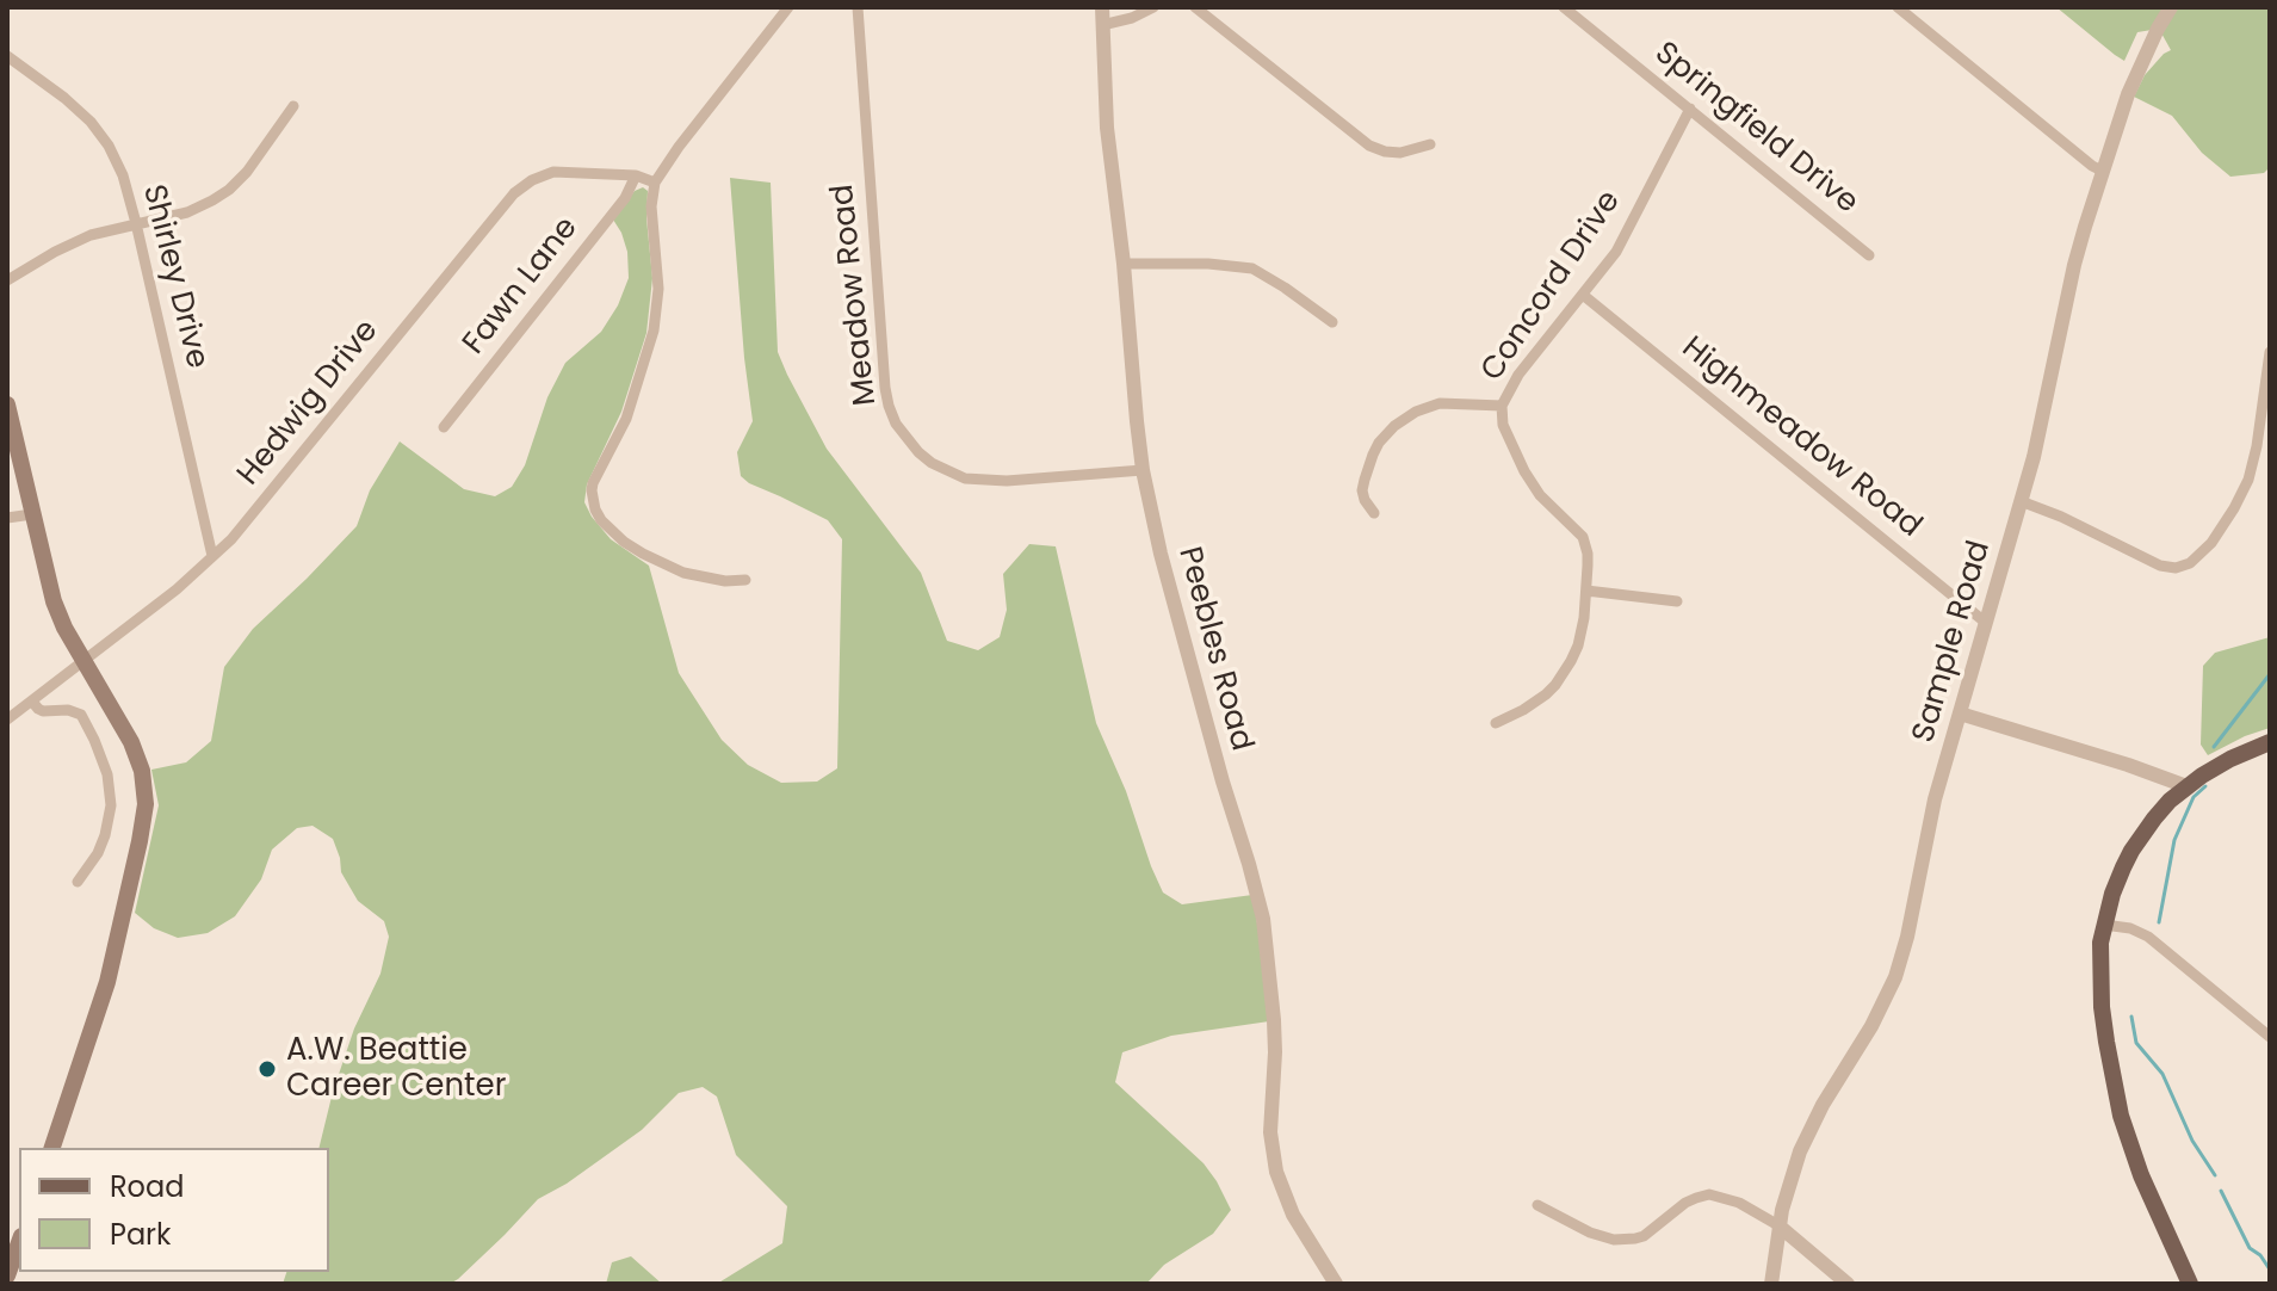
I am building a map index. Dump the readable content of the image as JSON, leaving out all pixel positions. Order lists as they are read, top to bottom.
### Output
{
  "streets": {
    "street": [
      "Springfield Drive",
      "Shirley Drive",
      "Fawn Lane",
      "Concord Drive",
      "Meadow Road",
      "Hedwig Drive",
      "Highmeadow Road",
      "Sample Road",
      "Peebles Road"
    ]
  },
  "crossings": [
    ["Springfield Drive", "Concord Drive"],
    ["Shirley Drive", "Hedwig Drive"],
    ["Fawn Lane", "Hedwig Drive"],
    ["Concord Drive", "Highmeadow Road"],
    ["Meadow Road", "Peebles Road"],
    ["Highmeadow Road", "Sample Road"]
  ],
  "places": ["A.W. Beattie Career Center"],
  "legend": ["Road", "Park"]
}
